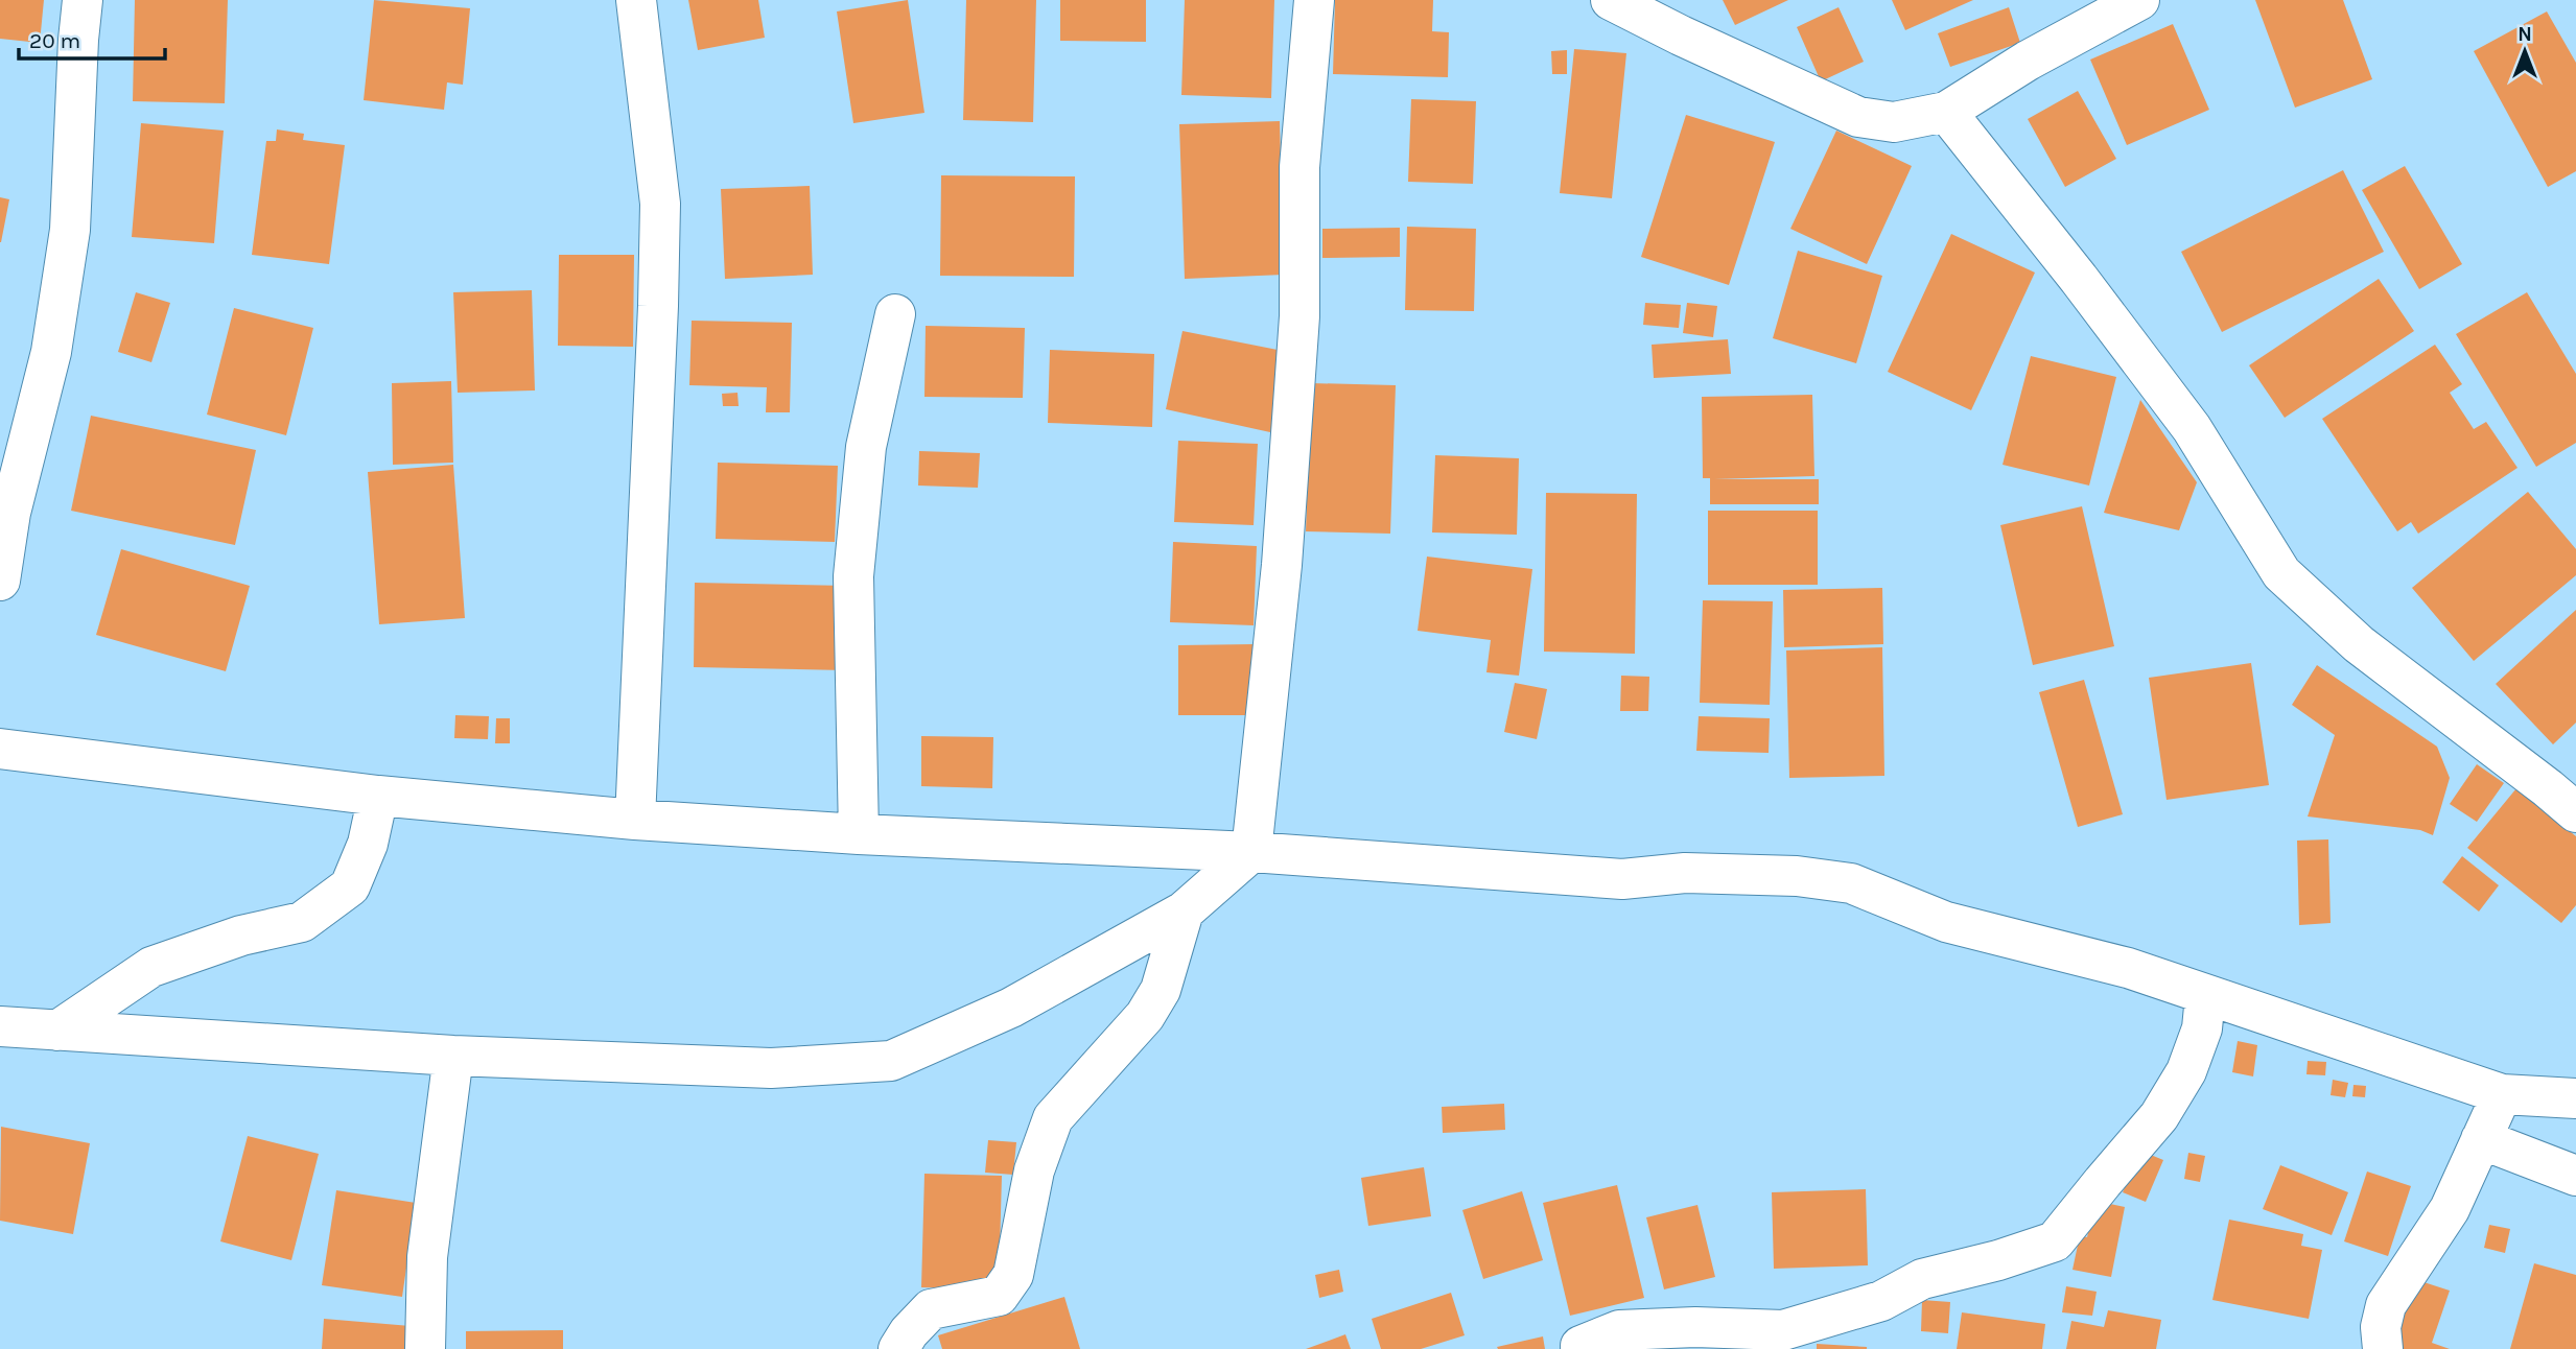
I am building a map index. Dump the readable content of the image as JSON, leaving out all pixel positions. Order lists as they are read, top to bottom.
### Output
{
  "scale_bar": "20 m",
  "north": "top"
}
